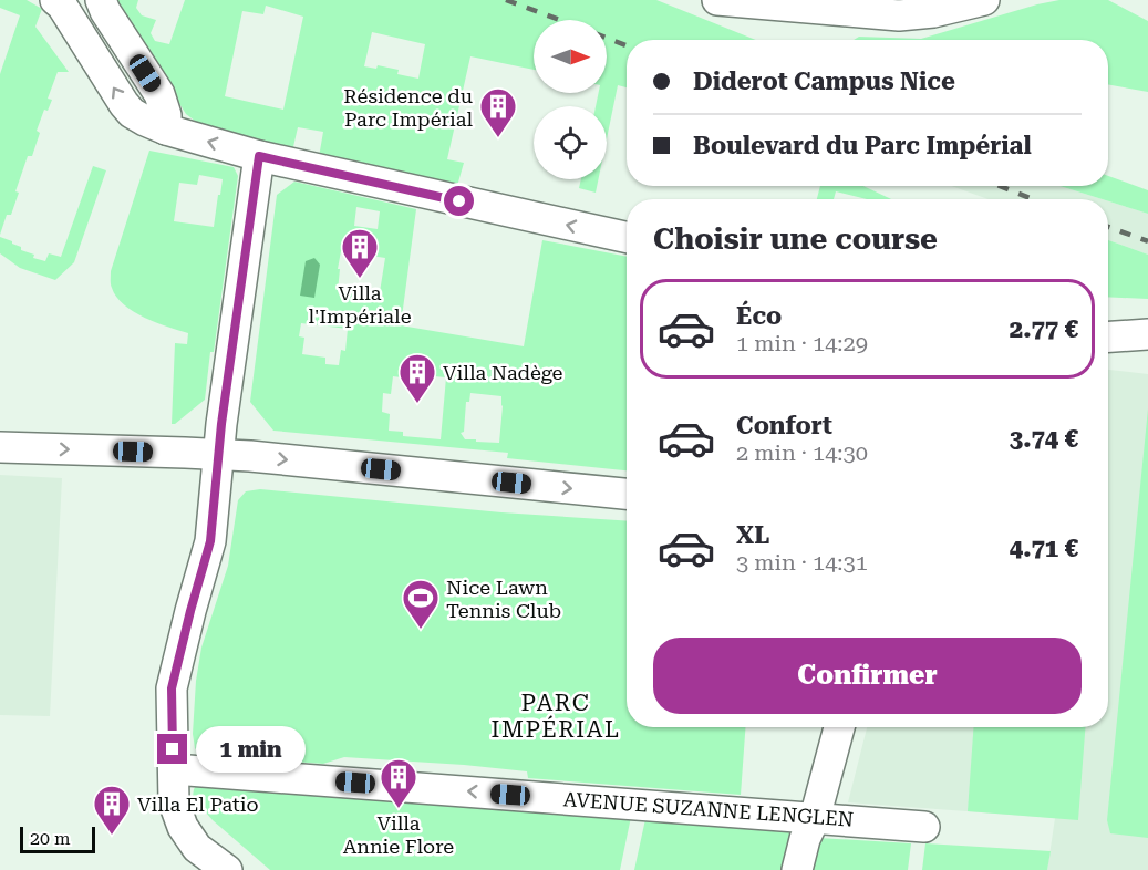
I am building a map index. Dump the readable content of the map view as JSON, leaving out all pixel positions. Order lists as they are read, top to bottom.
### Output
{
  "streets": {
    "street": ["AVENUE SUZANNE LENGLEN"]
  },
  "one_way": ["AVENUE SUZANNE LENGLEN"],
  "districts": ["PARC IMPÉRIAL"],
  "places": {
    "building": [
      "Résidence du Parc Impérial",
      "Villa l'Impériale",
      "Villa Nadège",
      "Villa Annie Flore",
      "Villa El Patio"
    ],
    "sports": ["Nice Lawn Tennis Club"]
  },
  "scale_bar": "20 m",
  "north": "right",
  "page": {
    "banner": ["Diderot Campus Nice", "Boulevard du Parc Impérial"],
    "heading": "Choisir une course",
    "list": [
      {
        "name": "Éco",
        "note": "1 min · 14:29",
        "value": "2.77 €"
      },
      {
        "name": "Confort",
        "note": "2 min · 14:30",
        "value": "3.74 €"
      },
      {
        "name": "XL",
        "note": "3 min · 14:31",
        "value": "4.71 €"
      }
    ],
    "buttons": "Confirmer",
    "bubble": "1 min",
    "scale": "20 m"
  }
}
